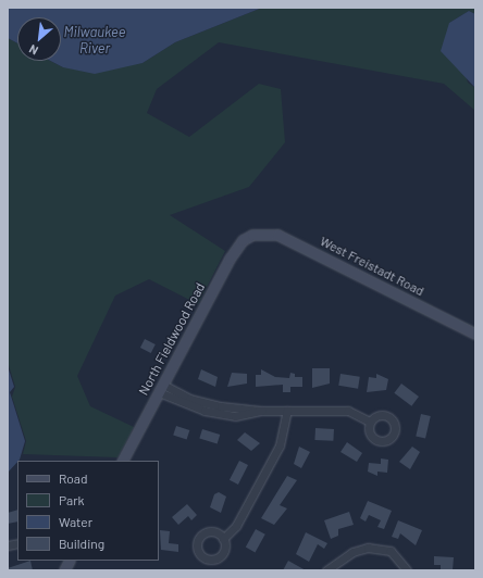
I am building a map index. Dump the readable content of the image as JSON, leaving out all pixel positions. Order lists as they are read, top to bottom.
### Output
{
  "streets": {
    "street": ["West Freistadt Road", "North Fieldwood Road"]
  },
  "crossings": [
    ["West Freistadt Road", "North Fieldwood Road"]
  ],
  "water": ["Milwaukee River"],
  "legend": [
    "Road",
    "Park",
    "Water",
    "Building"
  ],
  "north": "bottom left"
}
